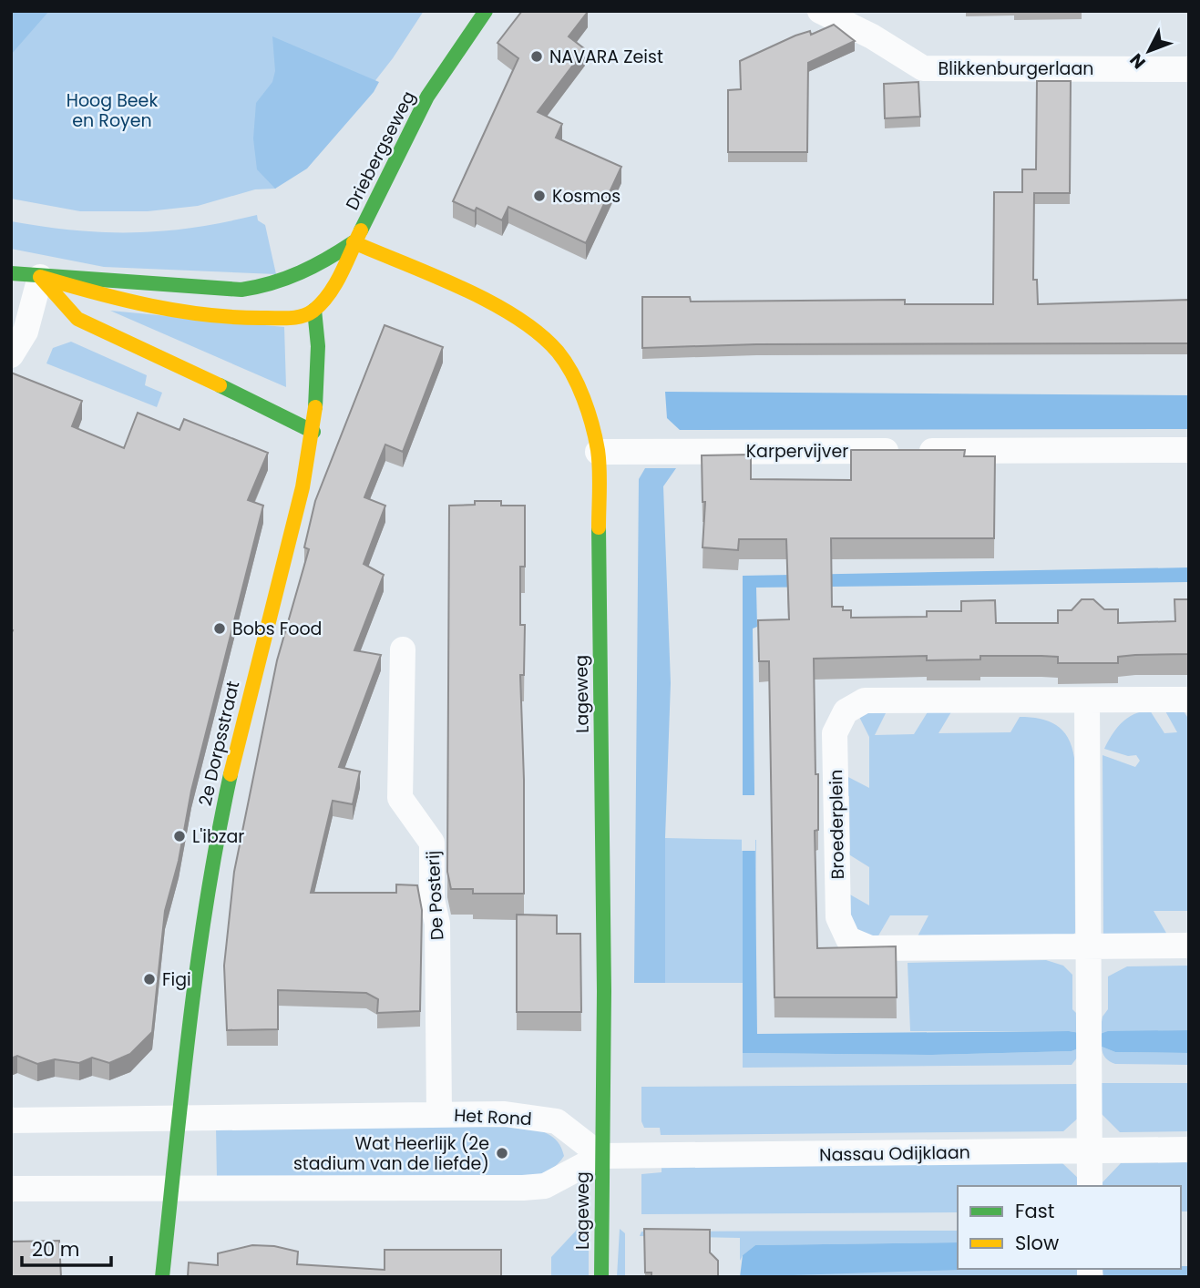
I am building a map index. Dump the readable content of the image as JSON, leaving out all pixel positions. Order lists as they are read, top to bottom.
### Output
{
  "streets": {
    "main road": ["Driebergseweg", "Lageweg", "2e Dorpsstraat"],
    "street": [
      "Blikkenburgerlaan",
      "Karpervijver",
      "Broederplein",
      "De Posterij",
      "Het Rond",
      "Nassau Odijklaan"
    ]
  },
  "crossings": [
    ["Driebergseweg", "Lageweg"],
    ["Driebergseweg", "2e Dorpsstraat"],
    ["Karpervijver", "Lageweg"],
    ["Lageweg", "Het Rond"],
    ["Lageweg", "Nassau Odijklaan"],
    ["2e Dorpsstraat", "Het Rond"],
    ["De Posterij", "Het Rond"],
    ["Het Rond", "Nassau Odijklaan"]
  ],
  "parks": ["Hoog Beek en Royen"],
  "places": [
    "NAVARA Zeist",
    "Kosmos",
    "Bobs Food",
    "L'ibzar",
    "Figi",
    "Wat Heerlijk (2e stadium van de liefde)"
  ],
  "legend": ["Fast", "Slow"],
  "scale_bar": "20 m",
  "north": "bottom left"
}
